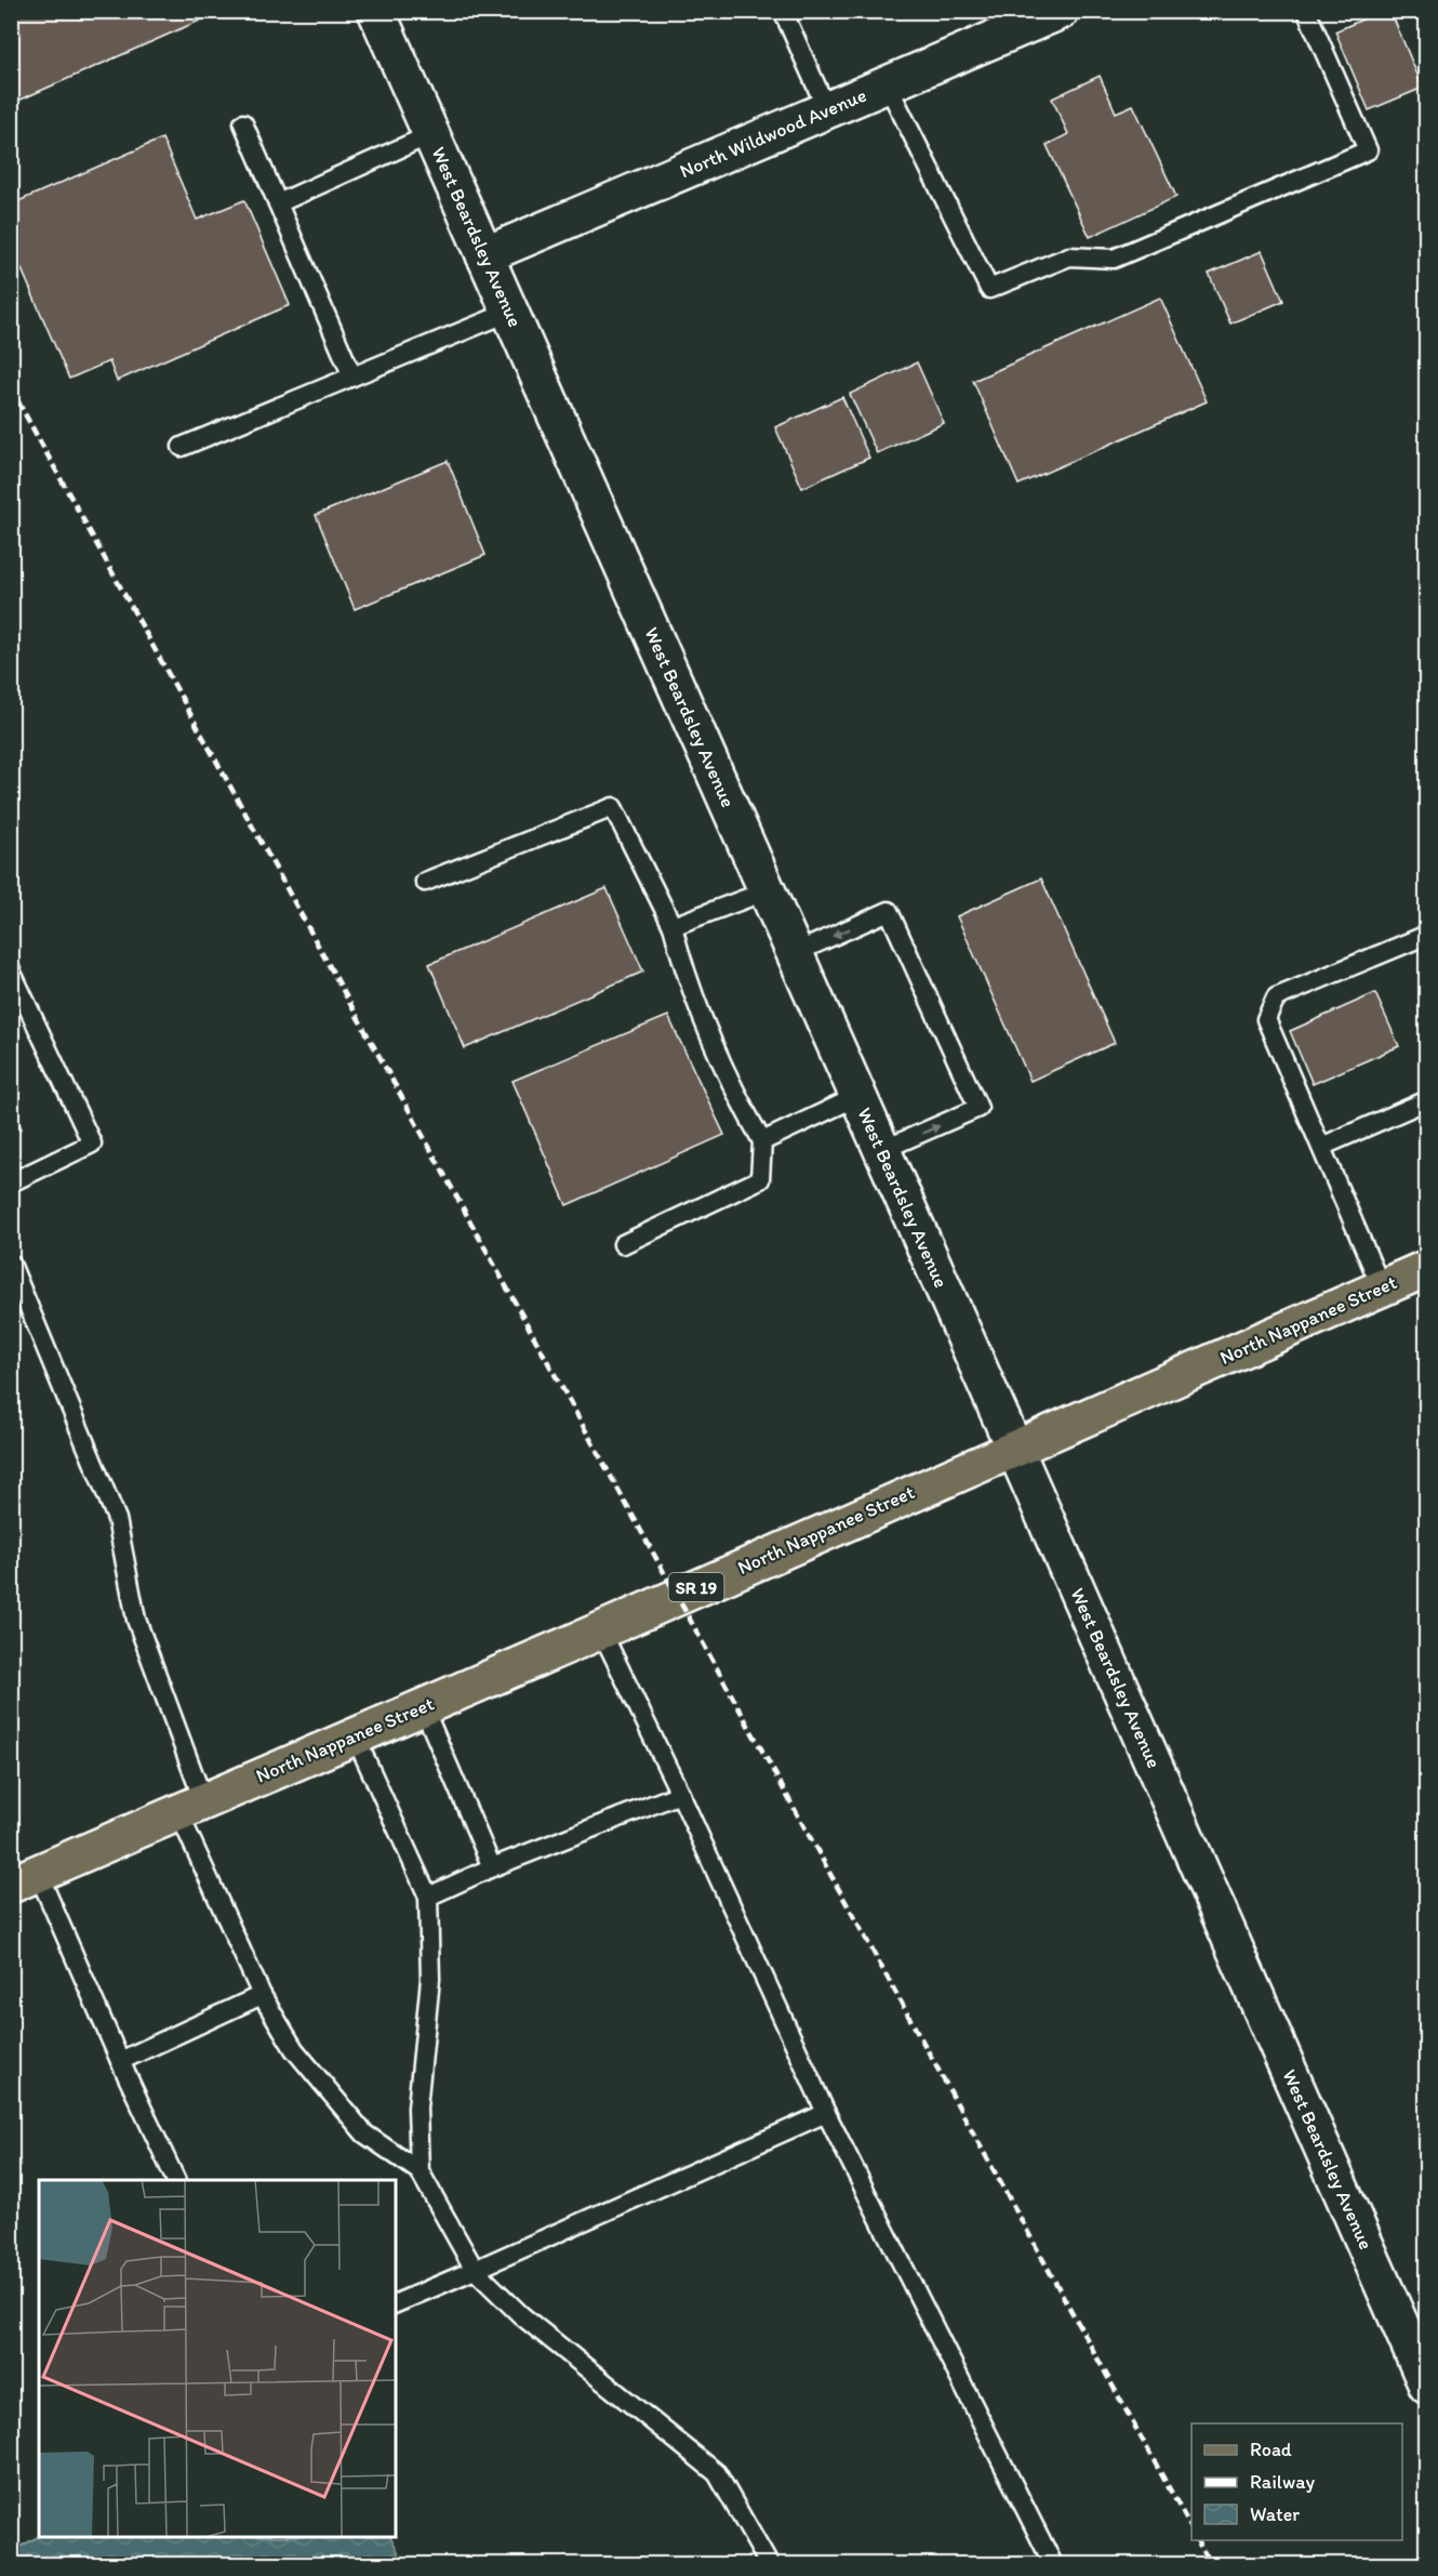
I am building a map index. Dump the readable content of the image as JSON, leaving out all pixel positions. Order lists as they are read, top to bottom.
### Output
{
  "streets": {
    "main road": ["North Nappanee Street", "SR 19"],
    "street": ["North Wildwood Avenue", "West Beardsley Avenue"]
  },
  "crossings": [
    ["North Wildwood Avenue", "West Beardsley Avenue"],
    ["West Beardsley Avenue", "North Nappanee Street"]
  ],
  "legend": ["Road", "Railway", "Water"]
}
